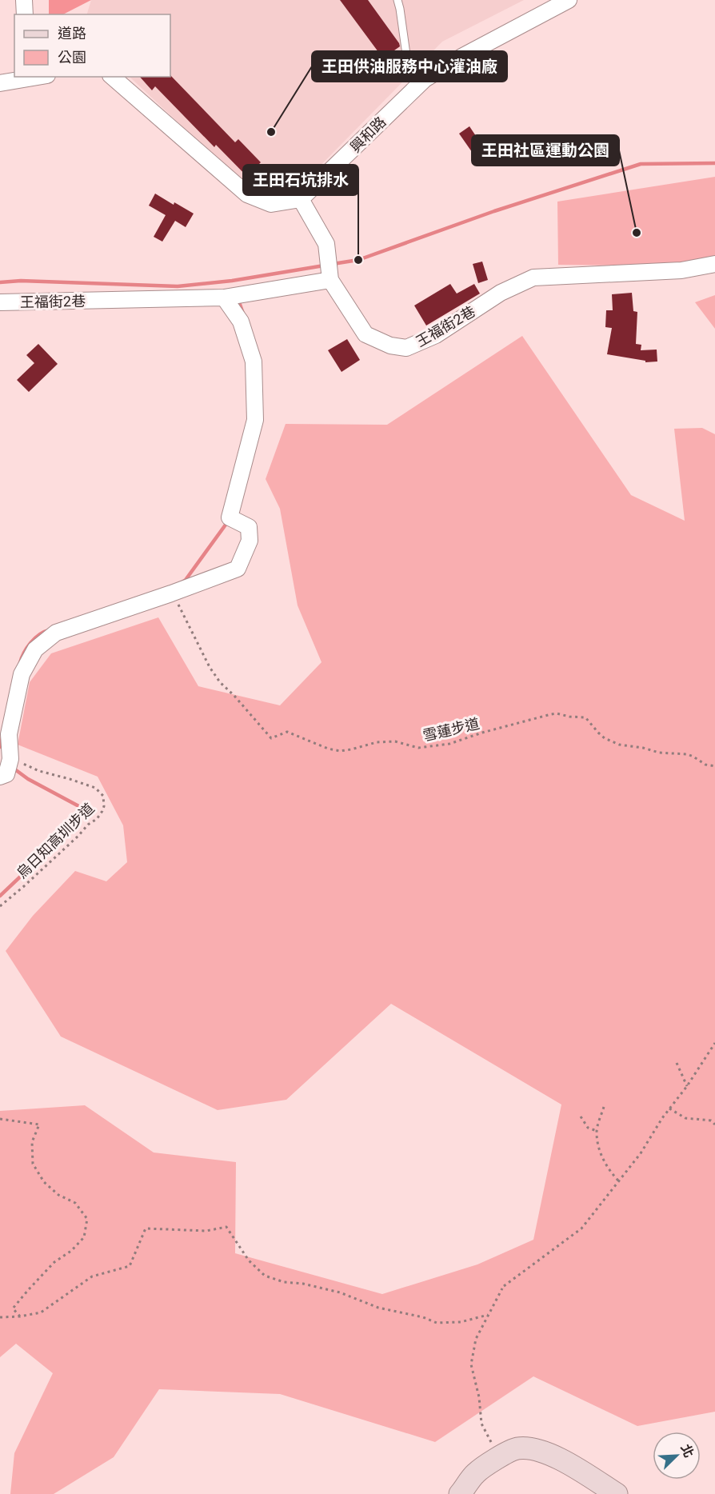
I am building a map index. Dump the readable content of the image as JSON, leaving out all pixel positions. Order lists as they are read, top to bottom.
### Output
{
  "streets": {
    "street": ["興和路", "王福街2巷"],
    "path": ["雪蓮步道", "烏日知高圳步道"]
  },
  "places": ["王田供油服務中心灌油廠", "王田社區運動公園", "王田石坑排水"],
  "legend": ["道路", "公園"],
  "north": "top right"
}
